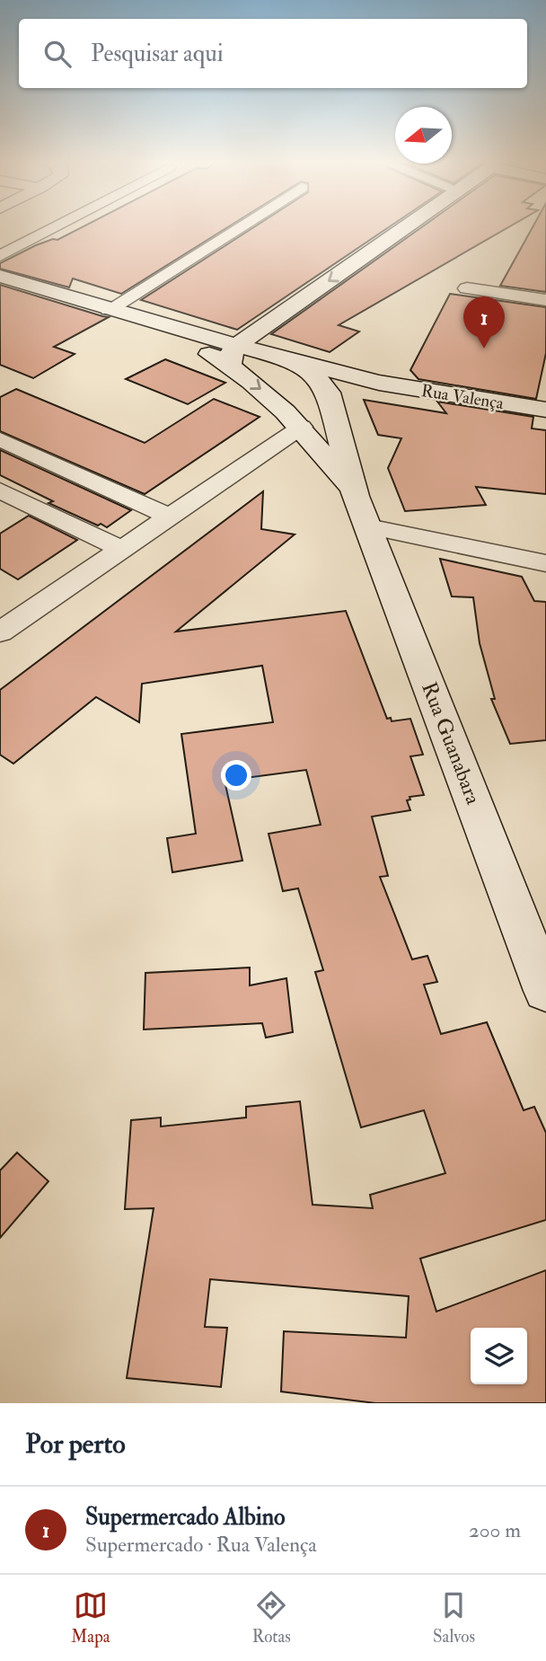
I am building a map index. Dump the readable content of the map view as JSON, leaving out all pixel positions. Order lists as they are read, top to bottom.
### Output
{
  "streets": {
    "main road": ["Rua Valença", "Rua Guanabara"]
  },
  "crossings": [
    ["Rua Valença", "Rua Guanabara"]
  ],
  "north": "left",
  "page": {
    "search": "Pesquisar aqui",
    "pins": "1",
    "heading": "Por perto",
    "list": [
      {
        "mark": "1",
        "name": "Supermercado Albino",
        "note": "Supermercado · Rua Valença",
        "value": "200 m"
      }
    ],
    "nav": ["Mapa", "Rotas", "Salvos"]
  }
}
